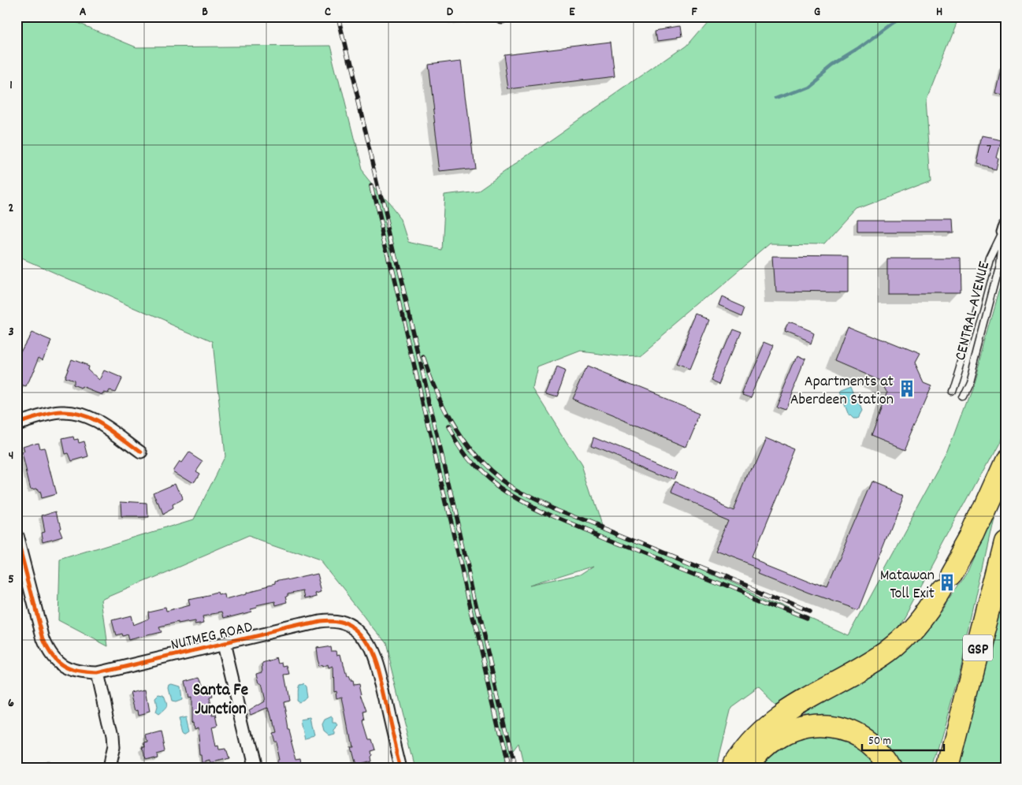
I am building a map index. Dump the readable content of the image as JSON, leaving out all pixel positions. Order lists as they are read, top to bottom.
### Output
{
  "streets": {
    "highway": ["GSP"],
    "street": ["NUTMEG ROAD"],
    "lane": ["CENTRAL AVENUE"]
  },
  "districts": ["Santa Fe Junction"],
  "places": {
    "building": ["Apartments at Aberdeen Station", "Matawan Toll Exit"]
  },
  "house_numbers": ["7"],
  "scale_bar": "50 m",
  "grid": {
    "columns": [
      "A",
      "B",
      "C",
      "D",
      "E",
      "F",
      "G",
      "H"
    ],
    "rows": [
      "1",
      "2",
      "3",
      "4",
      "5",
      "6"
    ]
  }
}
